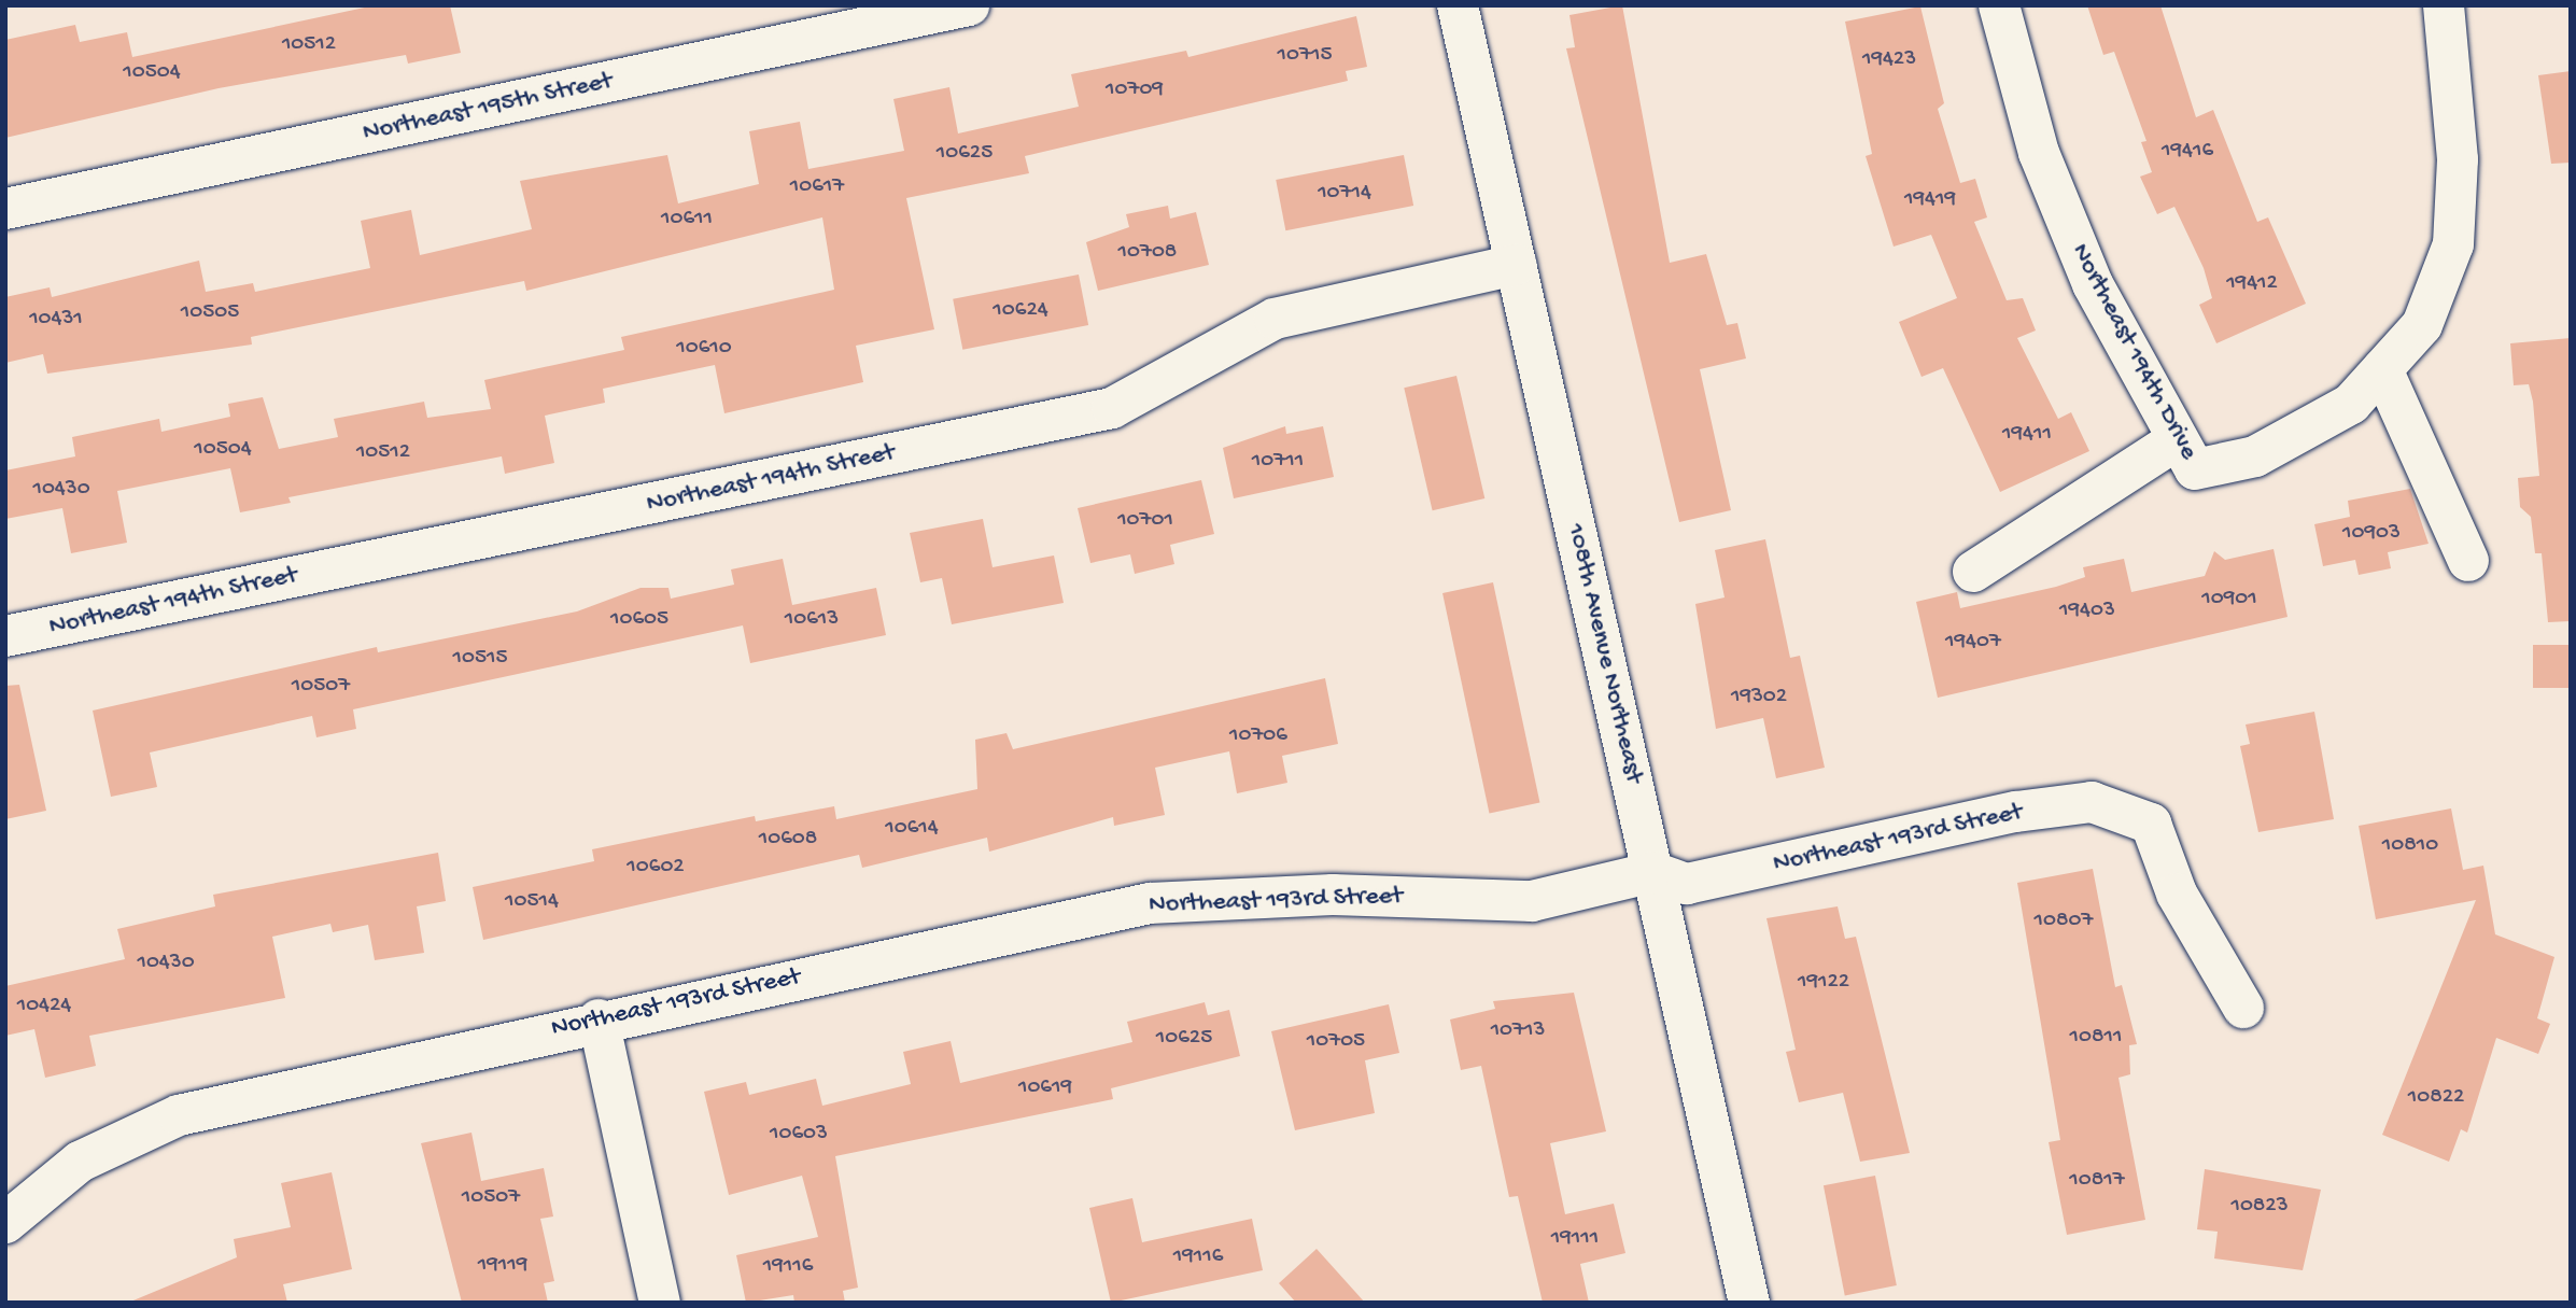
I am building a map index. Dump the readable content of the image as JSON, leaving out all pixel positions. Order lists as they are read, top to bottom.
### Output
{
  "streets": {
    "street": [
      "Northeast 195th Street",
      "Northeast 194th Drive",
      "Northeast 194th Street",
      "108th Avenue Northeast",
      "Northeast 193rd Street"
    ]
  },
  "crossings": [
    ["Northeast 194th Street", "108th Avenue Northeast"],
    ["108th Avenue Northeast", "Northeast 193rd Street"]
  ],
  "house_numbers": [
    "10512",
    "10715",
    "19423",
    "10504",
    "10709",
    "19416",
    "10625",
    "10617",
    "10714",
    "19419",
    "10611",
    "10708",
    "19412",
    "10624",
    "10505",
    "10431",
    "10610",
    "19411",
    "10504",
    "10512",
    "10711",
    "10430",
    "10701",
    "10903",
    "10901",
    "19403",
    "10605",
    "10613",
    "19407",
    "10515",
    "10507",
    "19302",
    "10706",
    "10614",
    "10608",
    "10810",
    "10602",
    "10514",
    "10807",
    "10430",
    "19122",
    "10424",
    "10713",
    "10811",
    "10625",
    "10705",
    "10619",
    "10822",
    "10603",
    "10817",
    "10507",
    "10823",
    "19111",
    "19116",
    "19119",
    "19116"
  ]
}
